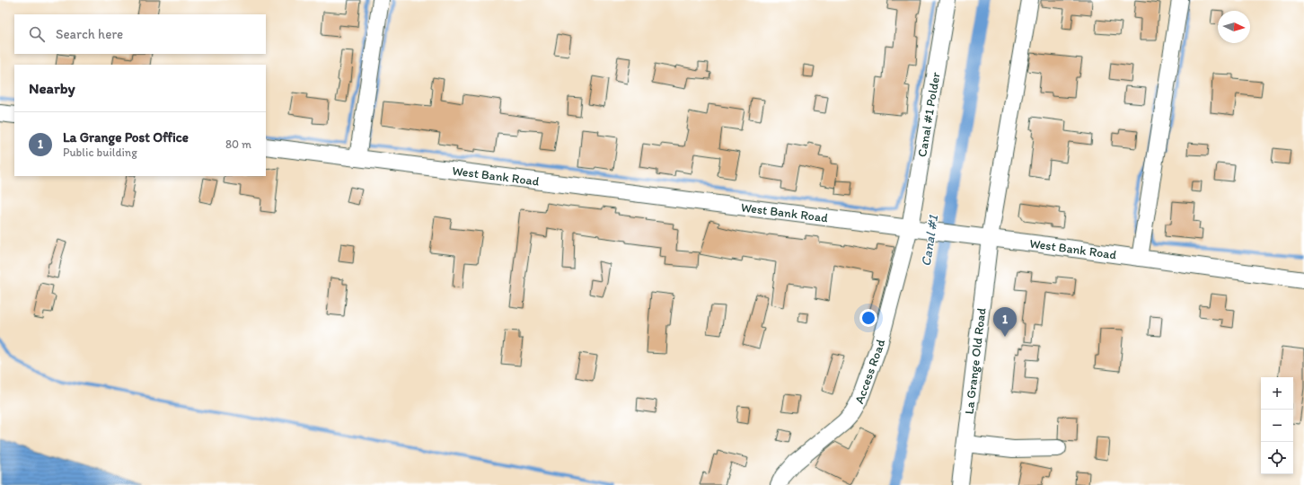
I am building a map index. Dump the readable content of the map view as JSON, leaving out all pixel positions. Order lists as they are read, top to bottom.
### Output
{
  "streets": {
    "street": [
      "Canal #1 Polder",
      "West Bank Road",
      "La Grange Old Road",
      "Access Road"
    ]
  },
  "crossings": [
    ["Canal #1 Polder", "West Bank Road"],
    ["Canal #1 Polder", "Access Road"],
    ["West Bank Road", "La Grange Old Road"],
    ["West Bank Road", "Access Road"]
  ],
  "water": ["Canal #1"],
  "north": "right",
  "page": {
    "search": "Search here",
    "heading": "Nearby",
    "list": [
      {
        "mark": "1",
        "name": "La Grange Post Office",
        "note": "Public building",
        "value": "80 m"
      }
    ],
    "pins": "1",
    "map_buttons": ["+", "−"]
  }
}
